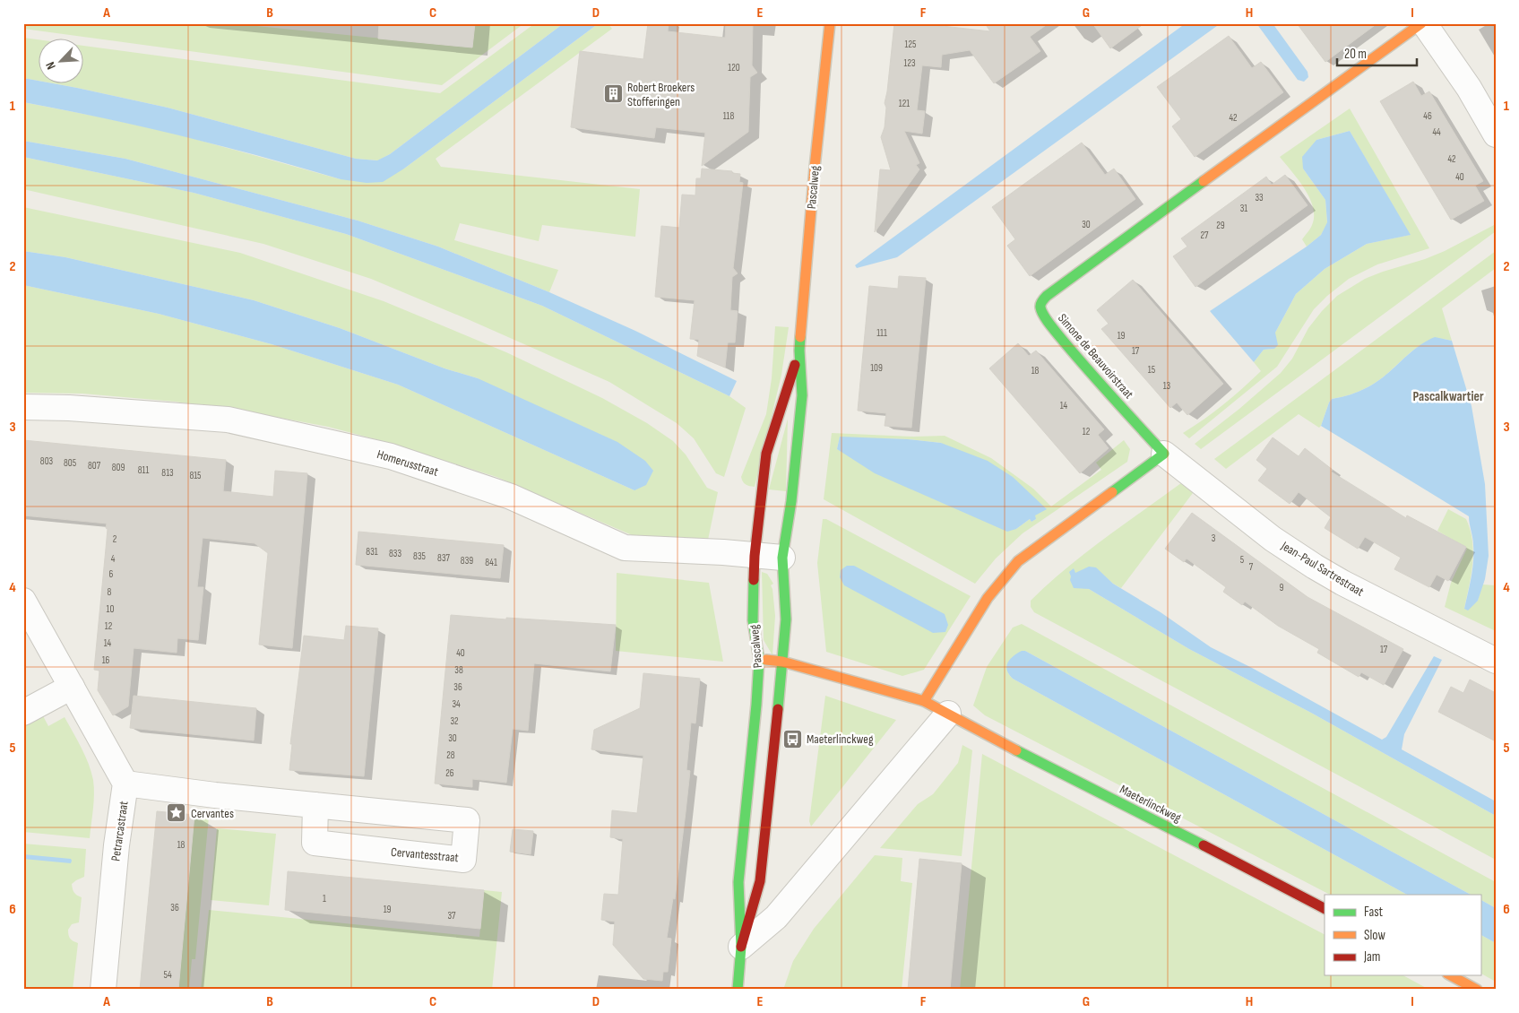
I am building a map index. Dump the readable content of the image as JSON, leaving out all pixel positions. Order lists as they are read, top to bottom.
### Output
{
  "streets": {
    "street": [
      "Pascalweg",
      "Simone de Beauvoirstraat",
      "Homerusstraat",
      "Jean-Paul Sartrestraat",
      "Maeterlinckweg",
      "Petrarcastraat",
      "Cervantesstraat"
    ]
  },
  "crossings": [
    ["Pascalweg", "Homerusstraat"],
    ["Pascalweg", "Maeterlinckweg"],
    ["Simone de Beauvoirstraat", "Jean-Paul Sartrestraat"],
    ["Petrarcastraat", "Cervantesstraat"]
  ],
  "districts": ["Pascalkwartier"],
  "places": {
    "building": ["Robert Broekers Stofferingen"],
    "bus stop": ["Maeterlinckweg"],
    "place": ["Cervantes"]
  },
  "house_numbers": [
    "125",
    "123",
    "120",
    "121",
    "118",
    "46",
    "42",
    "44",
    "42",
    "40",
    "33",
    "31",
    "30",
    "29",
    "27",
    "111",
    "19",
    "17",
    "109",
    "15",
    "18",
    "13",
    "14",
    "12",
    "803",
    "805",
    "807",
    "809",
    "811",
    "813",
    "815",
    "3",
    "2",
    "831",
    "833",
    "835",
    "837",
    "4",
    "5",
    "839",
    "841",
    "7",
    "6",
    "9",
    "8",
    "10",
    "12",
    "14",
    "17",
    "40",
    "16",
    "38",
    "36",
    "34",
    "32",
    "30",
    "28",
    "26",
    "18",
    "1",
    "36",
    "19",
    "37",
    "54"
  ],
  "legend": ["Fast", "Slow", "Jam"],
  "scale_bar": "20 m",
  "north": "bottom left",
  "grid": {
    "columns": [
      "A",
      "B",
      "C",
      "D",
      "E",
      "F",
      "G",
      "H",
      "I"
    ],
    "rows": [
      "1",
      "2",
      "3",
      "4",
      "5",
      "6"
    ]
  }
}
